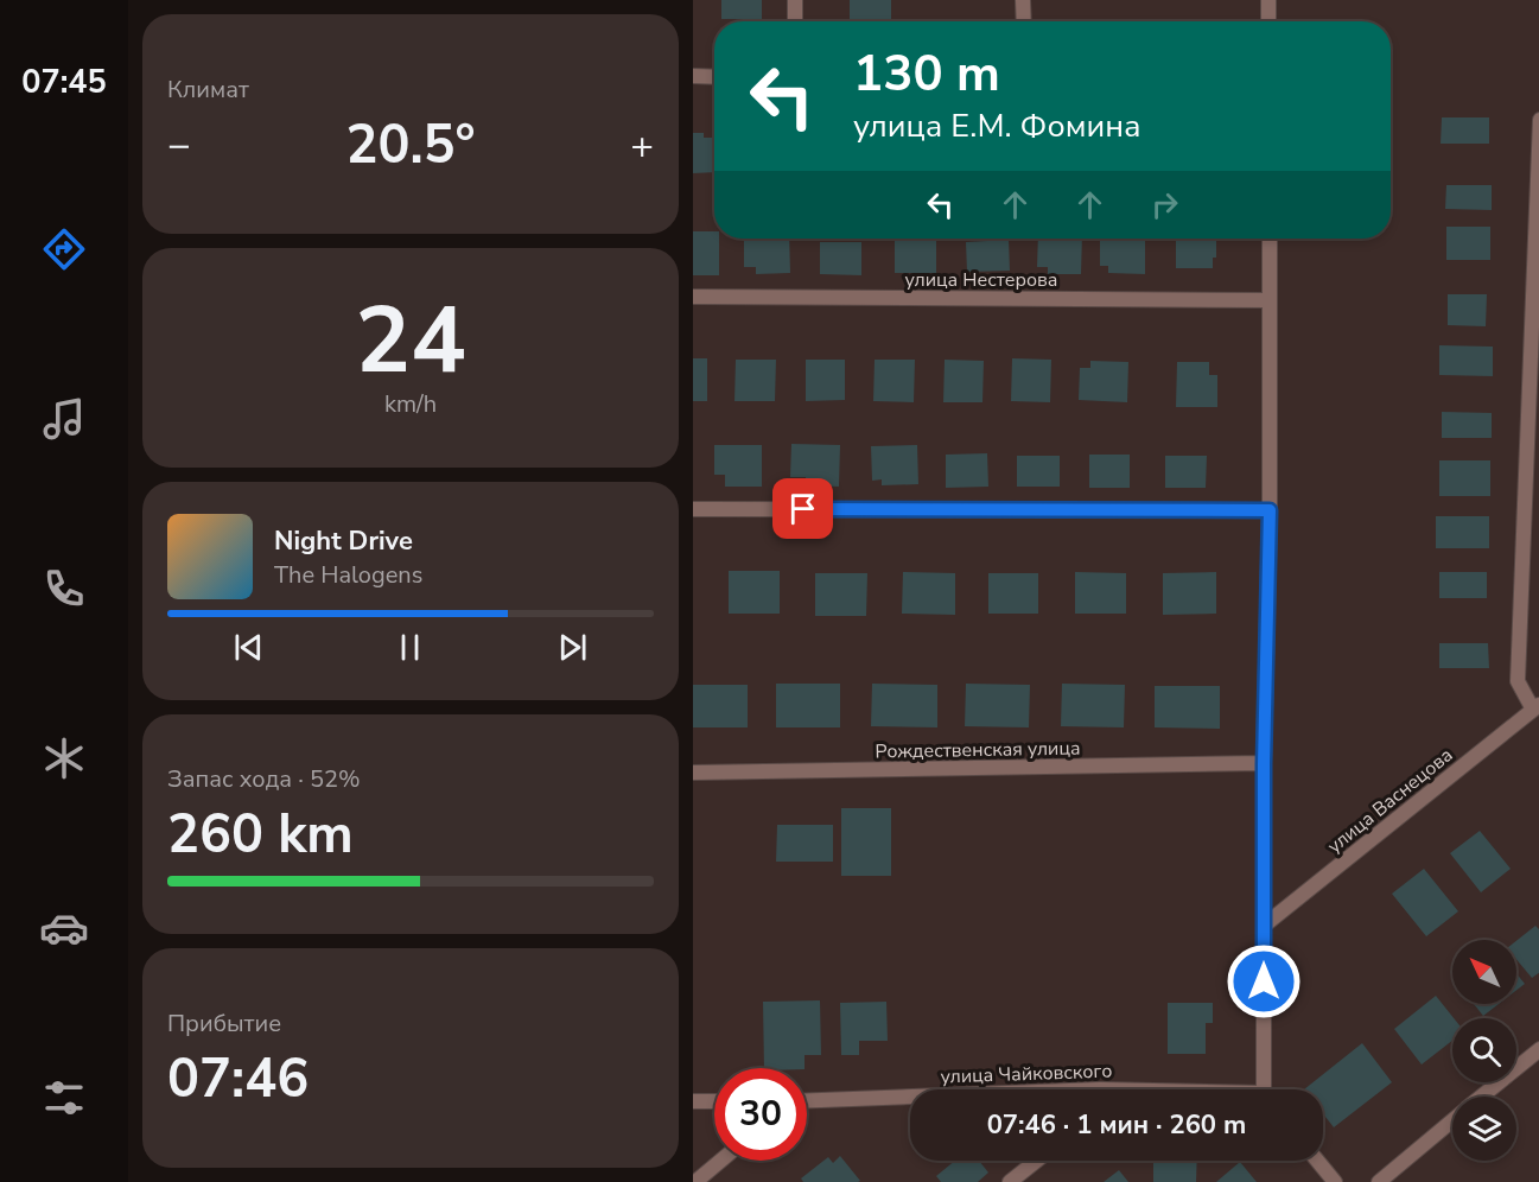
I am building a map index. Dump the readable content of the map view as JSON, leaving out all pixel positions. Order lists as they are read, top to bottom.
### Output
{
  "streets": {
    "street": [
      "улица Нестерова",
      "Рождественская улица",
      "улица Васнецова",
      "улица Чайковского"
    ]
  },
  "north": "top left",
  "page": {
    "tabs": "07:45",
    "tile": [
      "Климат",
      ["24", "km/h"],
      ["Запас хода · 52%", "260 km"],
      ["Прибытие", "07:46"]
    ],
    "turn": ["130 m", "улица Е.М. Фомина"],
    "heat": ["−", "20.5°", "+"],
    "song": ["Night Drive", "The Halogens"],
    "limit": "30",
    "trip": "07:46 · 1 мин · 260 m"
  }
}
